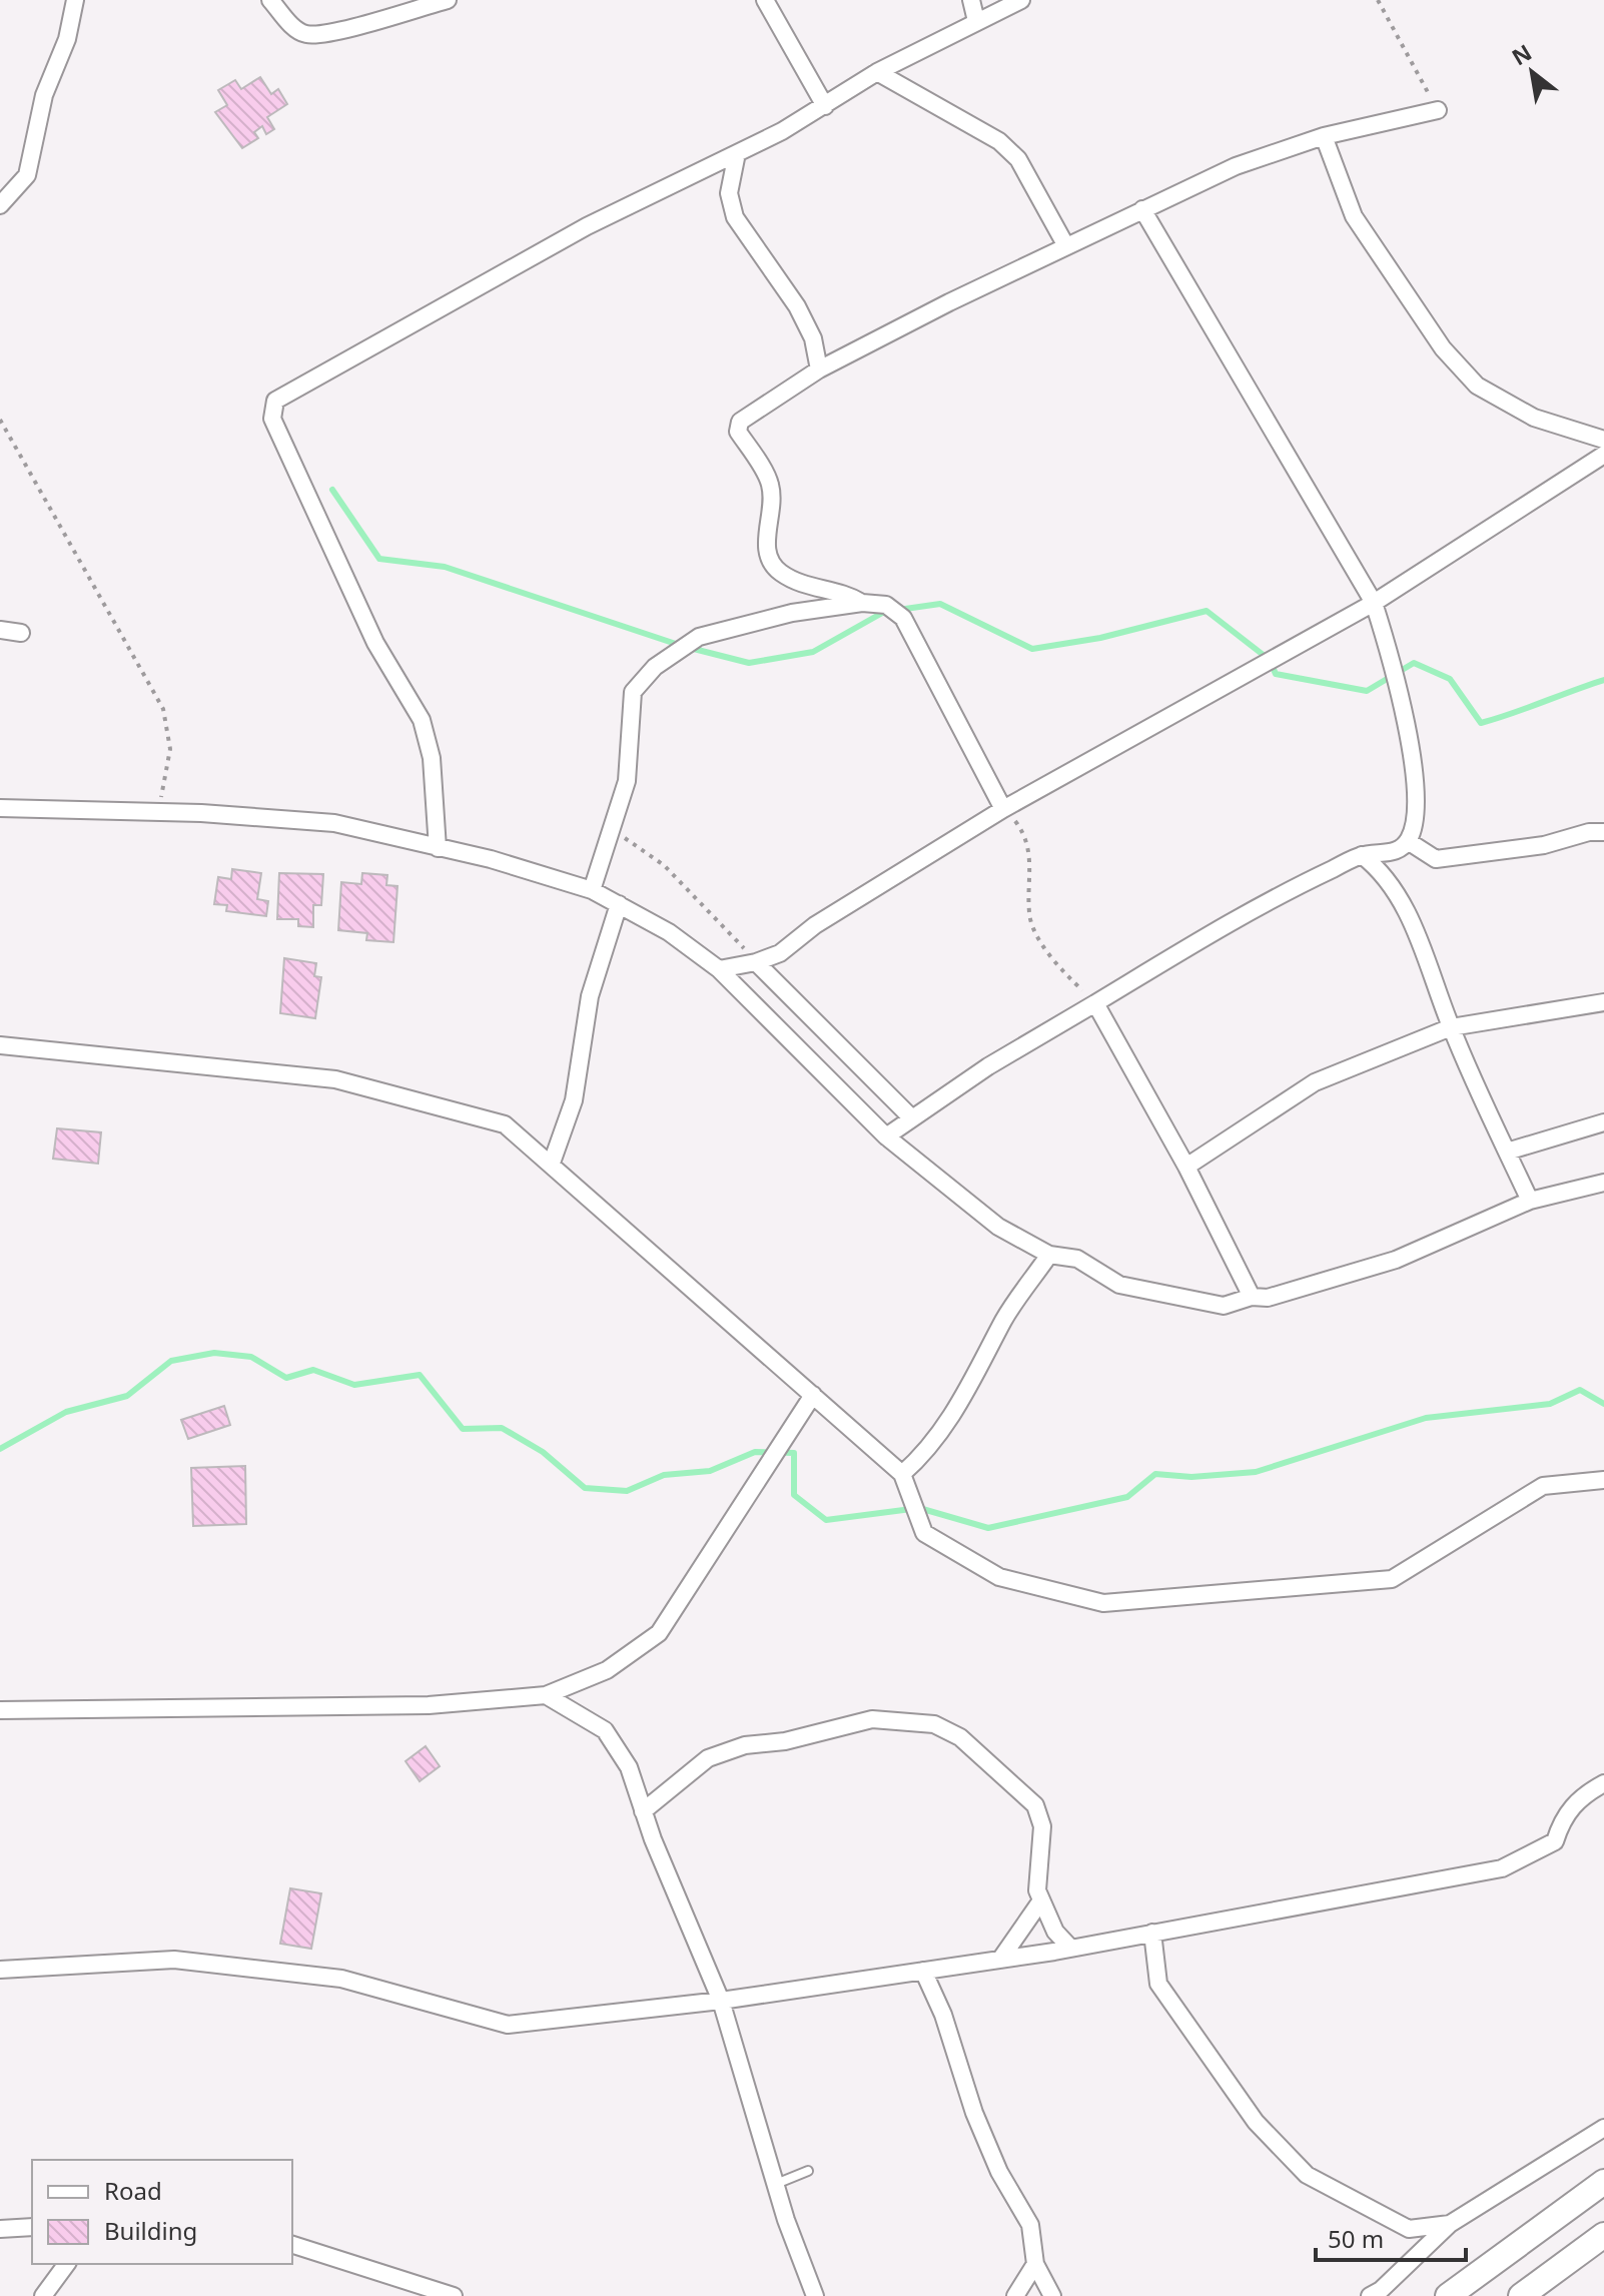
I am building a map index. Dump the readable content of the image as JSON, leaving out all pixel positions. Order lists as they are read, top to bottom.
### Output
{
  "legend": ["Road", "Building"],
  "scale_bar": "50 m",
  "north": "top left"
}
